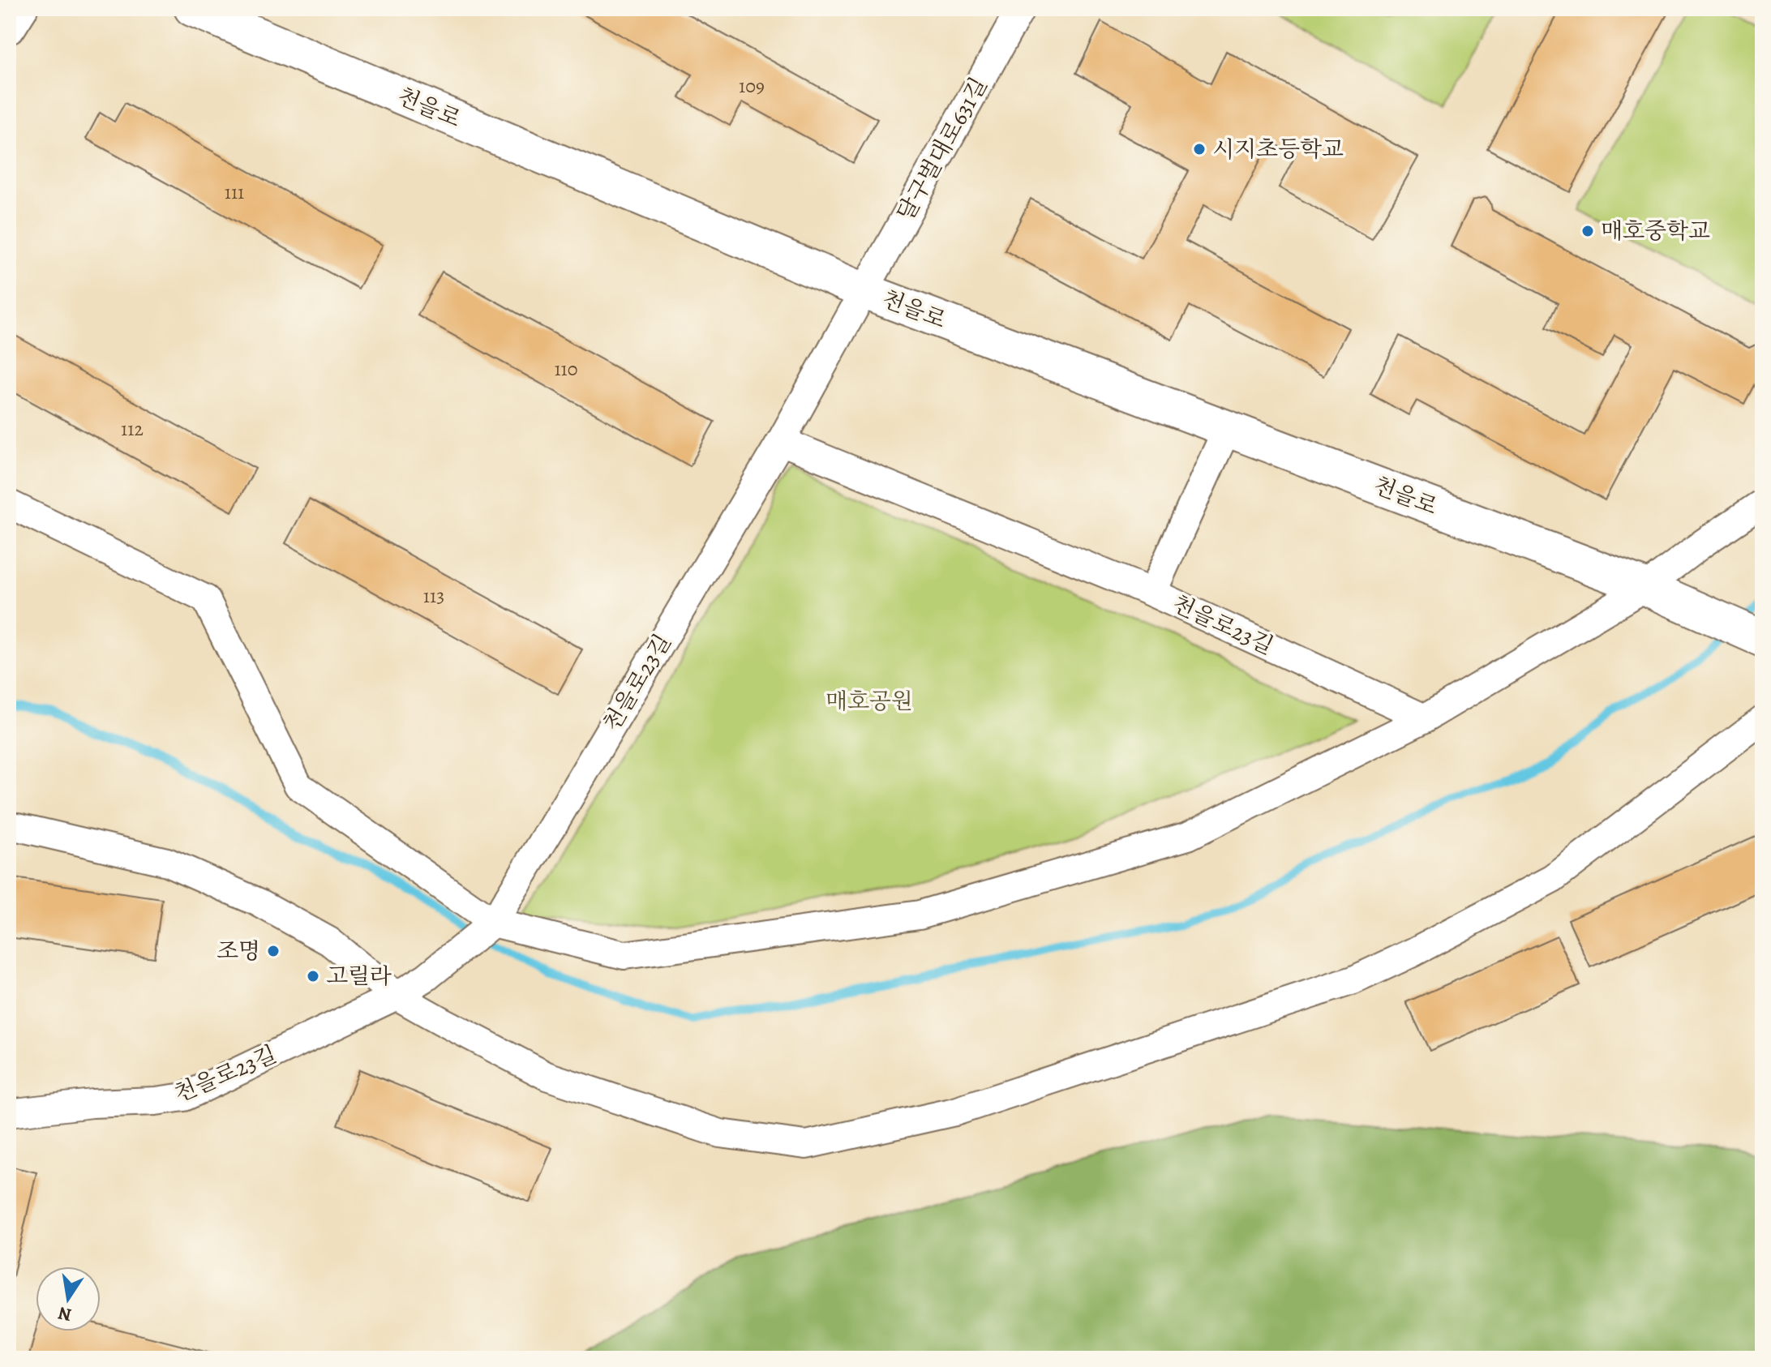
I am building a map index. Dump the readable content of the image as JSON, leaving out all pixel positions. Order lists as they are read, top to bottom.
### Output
{
  "streets": {
    "street": ["천을로", "달구벌대로631길", "천을로23길"]
  },
  "crossings": [
    ["천을로", "달구벌대로631길"],
    ["천을로", "천을로23길"],
    ["달구벌대로631길", "천을로23길"]
  ],
  "parks": ["매호공원"],
  "places": [
    "시지초등학교",
    "매호중학교",
    "조명",
    "고릴라"
  ],
  "house_numbers": [
    "109",
    "111",
    "110",
    "112",
    "113"
  ],
  "north": "bottom"
}
